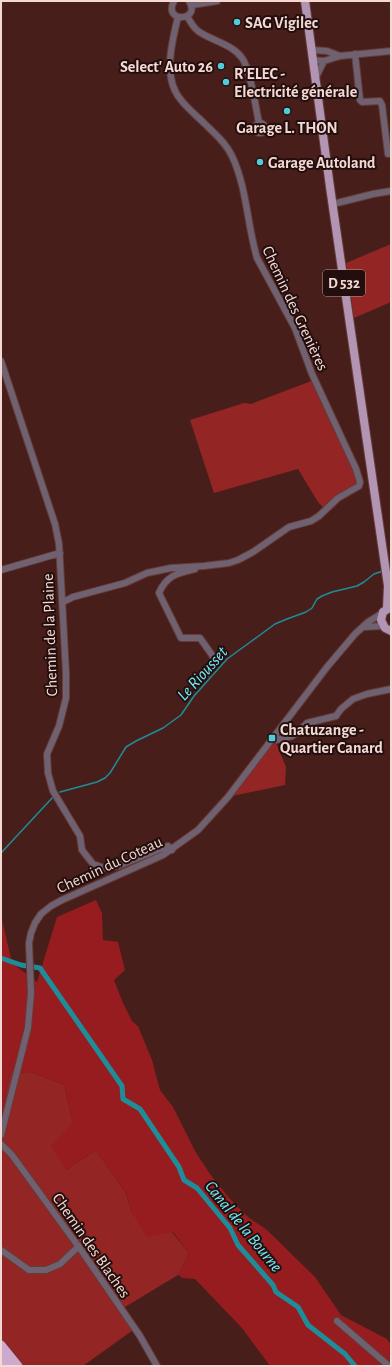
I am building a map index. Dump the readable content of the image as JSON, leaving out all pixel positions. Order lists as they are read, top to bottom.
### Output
{
  "streets": {
    "main road": ["D 532"],
    "street": [
      "Chemin des Grenières",
      "Chemin de la Plaine",
      "Chemin du Coteau",
      "Chemin des Blaches"
    ]
  },
  "crossings": [
    ["Chemin de la Plaine", "Chemin du Coteau"]
  ],
  "water": ["Le Riousset", "Canal de la Bourne"],
  "places": {
    "other": [
      "SAG Vigilec",
      "Select' Auto 26",
      "R'ELEC - Electricité générale",
      "Garage L. THON",
      "Garage Autoland"
    ],
    "transit": ["Chatuzange - Quartier Canard"]
  }
}
